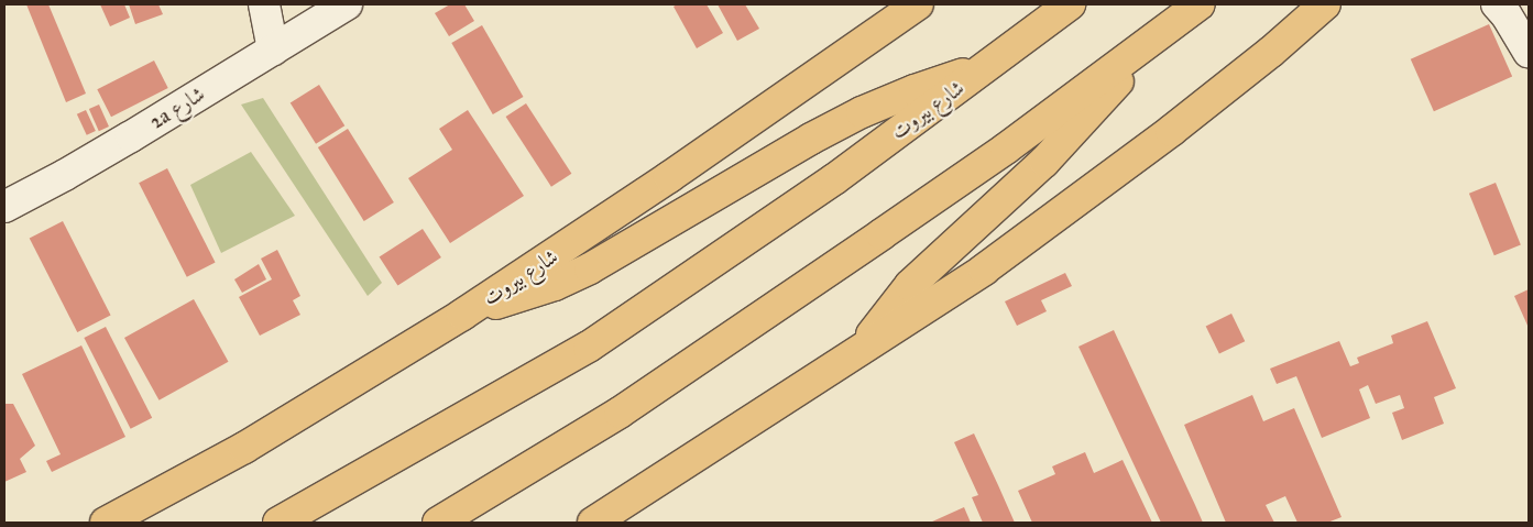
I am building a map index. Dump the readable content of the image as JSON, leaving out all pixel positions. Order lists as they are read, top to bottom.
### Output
{
  "streets": {
    "main road": ["شارع بيروت"],
    "street": ["2a شارع"]
  }
}
